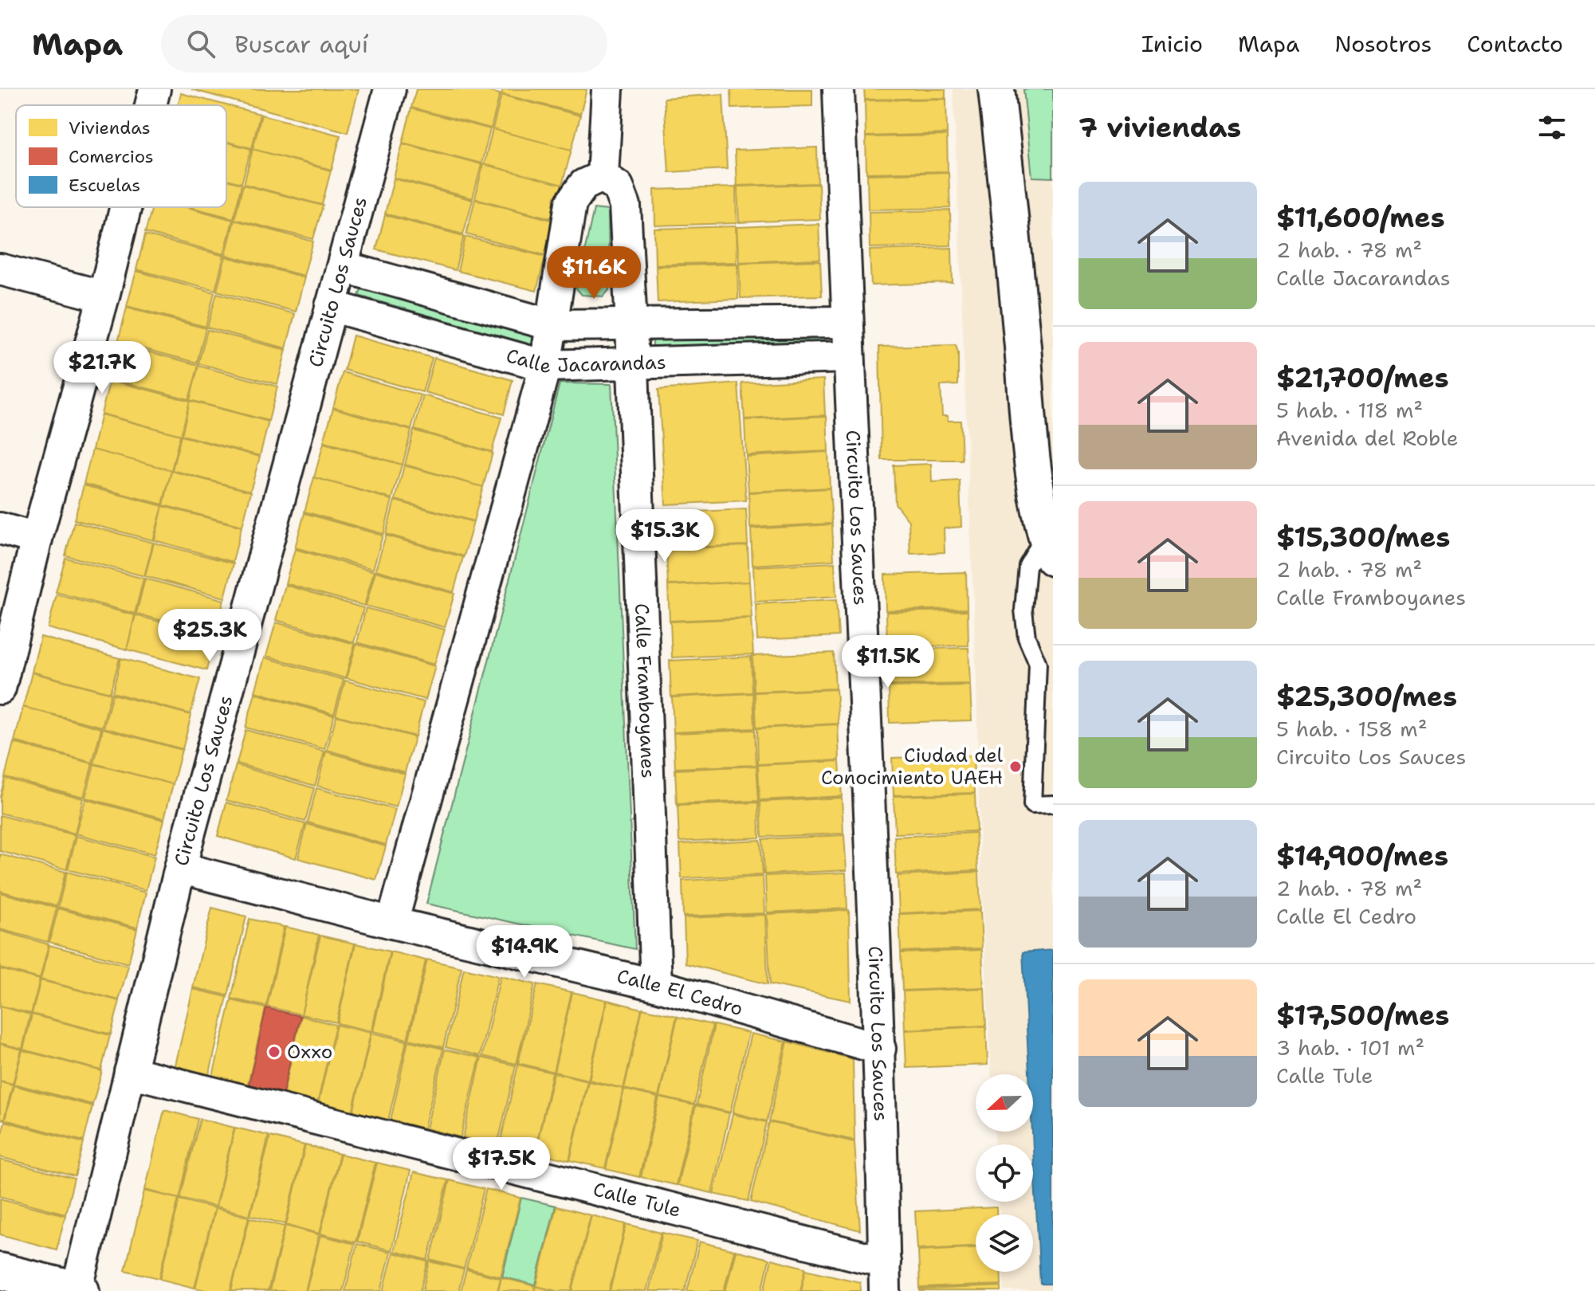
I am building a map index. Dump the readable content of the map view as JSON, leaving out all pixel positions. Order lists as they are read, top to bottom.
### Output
{
  "streets": {
    "street": [
      "Circuito Los Sauces",
      "Calle Jacarandas",
      "Calle Framboyanes",
      "Calle El Cedro",
      "Calle Tule"
    ]
  },
  "crossings": [
    ["Circuito Los Sauces", "Calle Jacarandas"],
    ["Circuito Los Sauces", "Calle El Cedro"],
    ["Circuito Los Sauces", "Calle Tule"],
    ["Calle Jacarandas", "Calle Framboyanes"],
    ["Calle Framboyanes", "Calle El Cedro"]
  ],
  "places": ["Ciudad del Conocimiento UAEH", "Oxxo"],
  "legend": ["Viviendas", "Comercios", "Escuelas"],
  "north": "left",
  "page": {
    "header": "Mapa",
    "search": "Buscar aquí",
    "nav": [
      "Inicio",
      "Mapa",
      "Nosotros",
      "Contacto"
    ],
    "heading": "7 viviendas",
    "list": [
      {
        "name": "$11,600/mes",
        "note": "2 hab. · 78 m² · Calle Jacarandas"
      },
      {
        "name": "$21,700/mes",
        "note": "5 hab. · 118 m² · Avenida del Roble"
      },
      {
        "name": "$15,300/mes",
        "note": "2 hab. · 78 m² · Calle Framboyanes"
      },
      {
        "name": "$25,300/mes",
        "note": "5 hab. · 158 m² · Circuito Los Sauces"
      },
      {
        "name": "$14,900/mes",
        "note": "2 hab. · 78 m² · Calle El Cedro"
      },
      {
        "name": "$17,500/mes",
        "note": "3 hab. · 101 m² · Calle Tule"
      }
    ],
    "price": [
      "$11.6K",
      "$21.7K",
      "$15.3K",
      "$25.3K",
      "$11.5K",
      "$14.9K",
      "$17.5K"
    ]
  }
}
